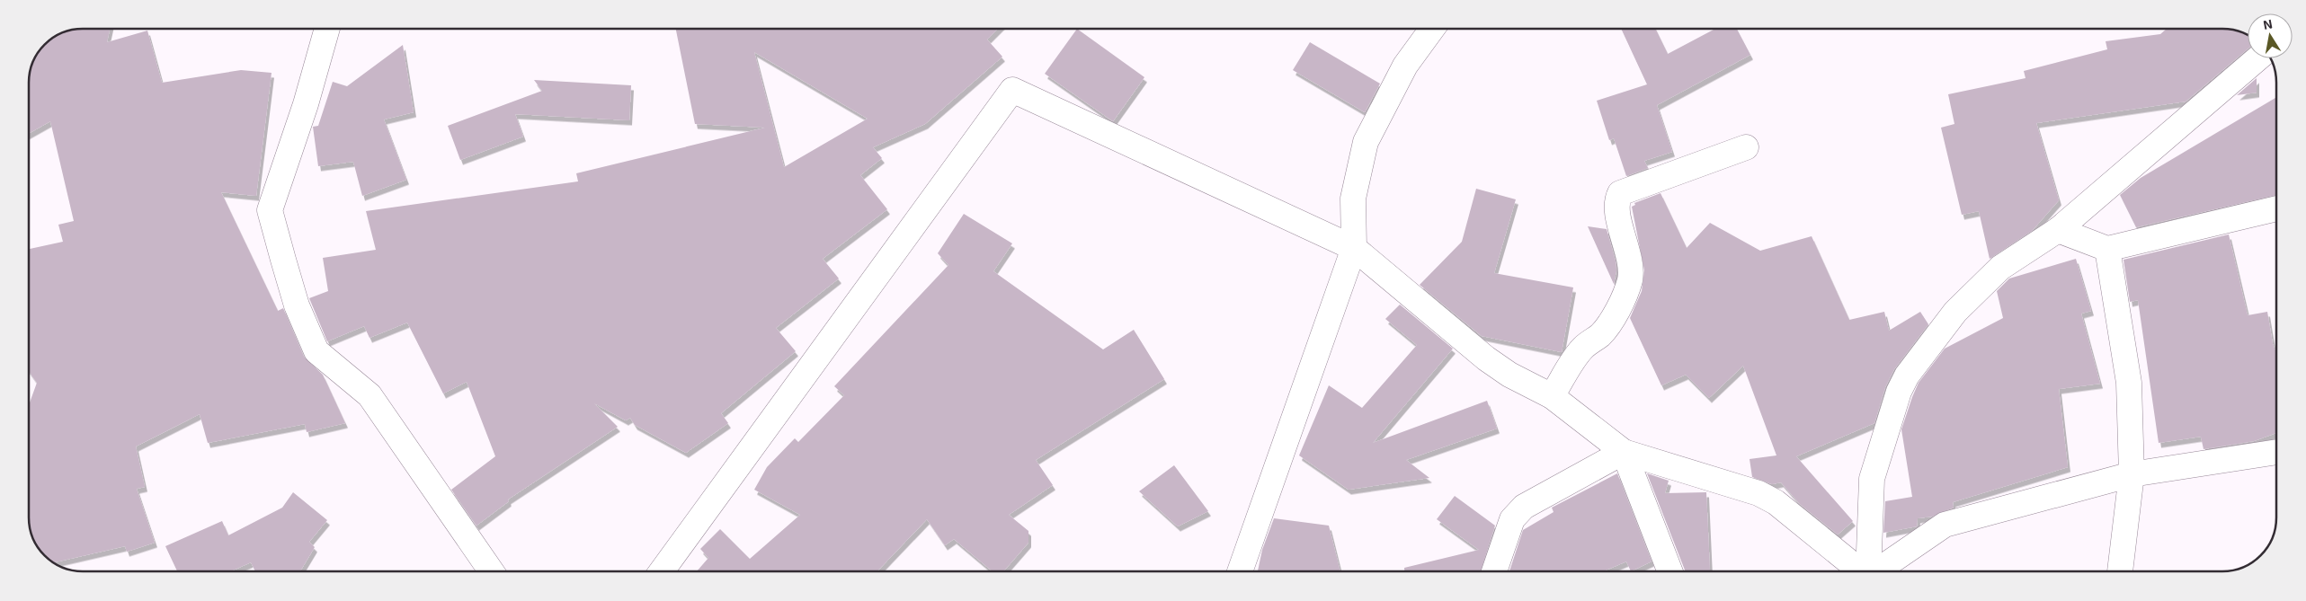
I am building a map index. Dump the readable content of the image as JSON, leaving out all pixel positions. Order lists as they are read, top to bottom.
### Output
{
  "north": "top"
}
